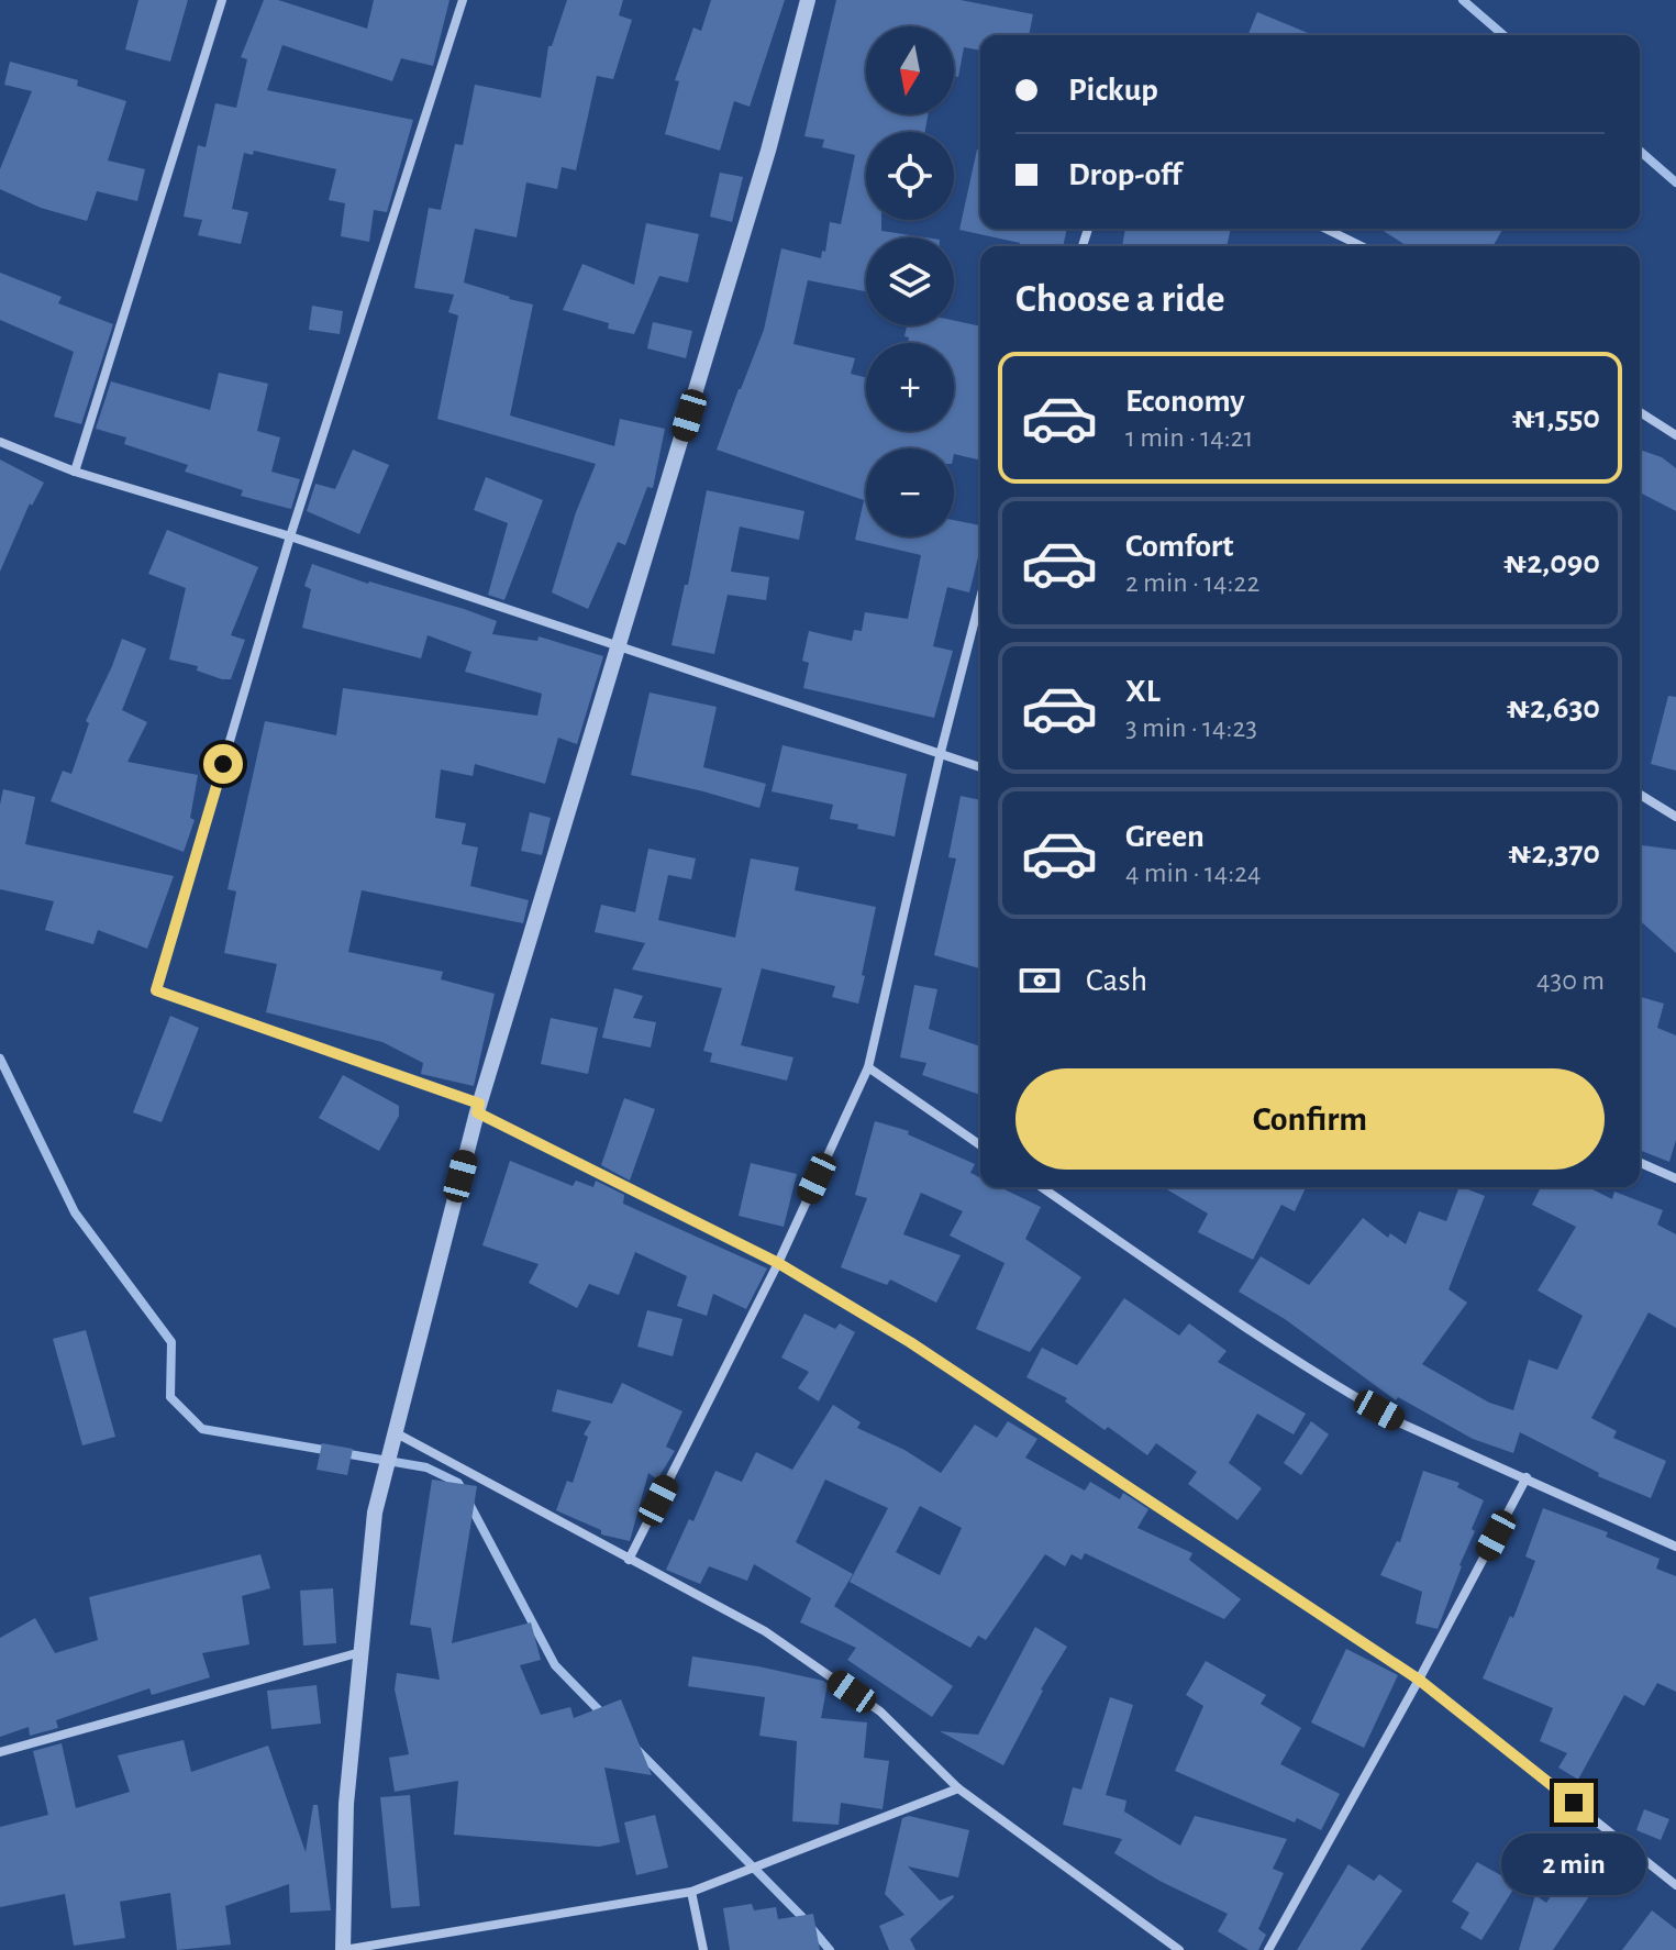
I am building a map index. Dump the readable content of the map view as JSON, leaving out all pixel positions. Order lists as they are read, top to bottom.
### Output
{
  "north": "bottom",
  "page": {
    "map_buttons": ["+", "−"],
    "banner": ["Pickup", "Drop-off"],
    "heading": "Choose a ride",
    "list": [
      {
        "name": "Economy",
        "note": "1 min · 14:21",
        "value": "₦1,550"
      },
      {
        "name": "Comfort",
        "note": "2 min · 14:22",
        "value": "₦2,090"
      },
      {
        "name": "XL",
        "note": "3 min · 14:23",
        "value": "₦2,630"
      },
      {
        "name": "Green",
        "note": "4 min · 14:24",
        "value": "₦2,370"
      }
    ],
    "pay": ["Cash", "430 m"],
    "buttons": "Confirm",
    "bubble": "2 min"
  }
}
